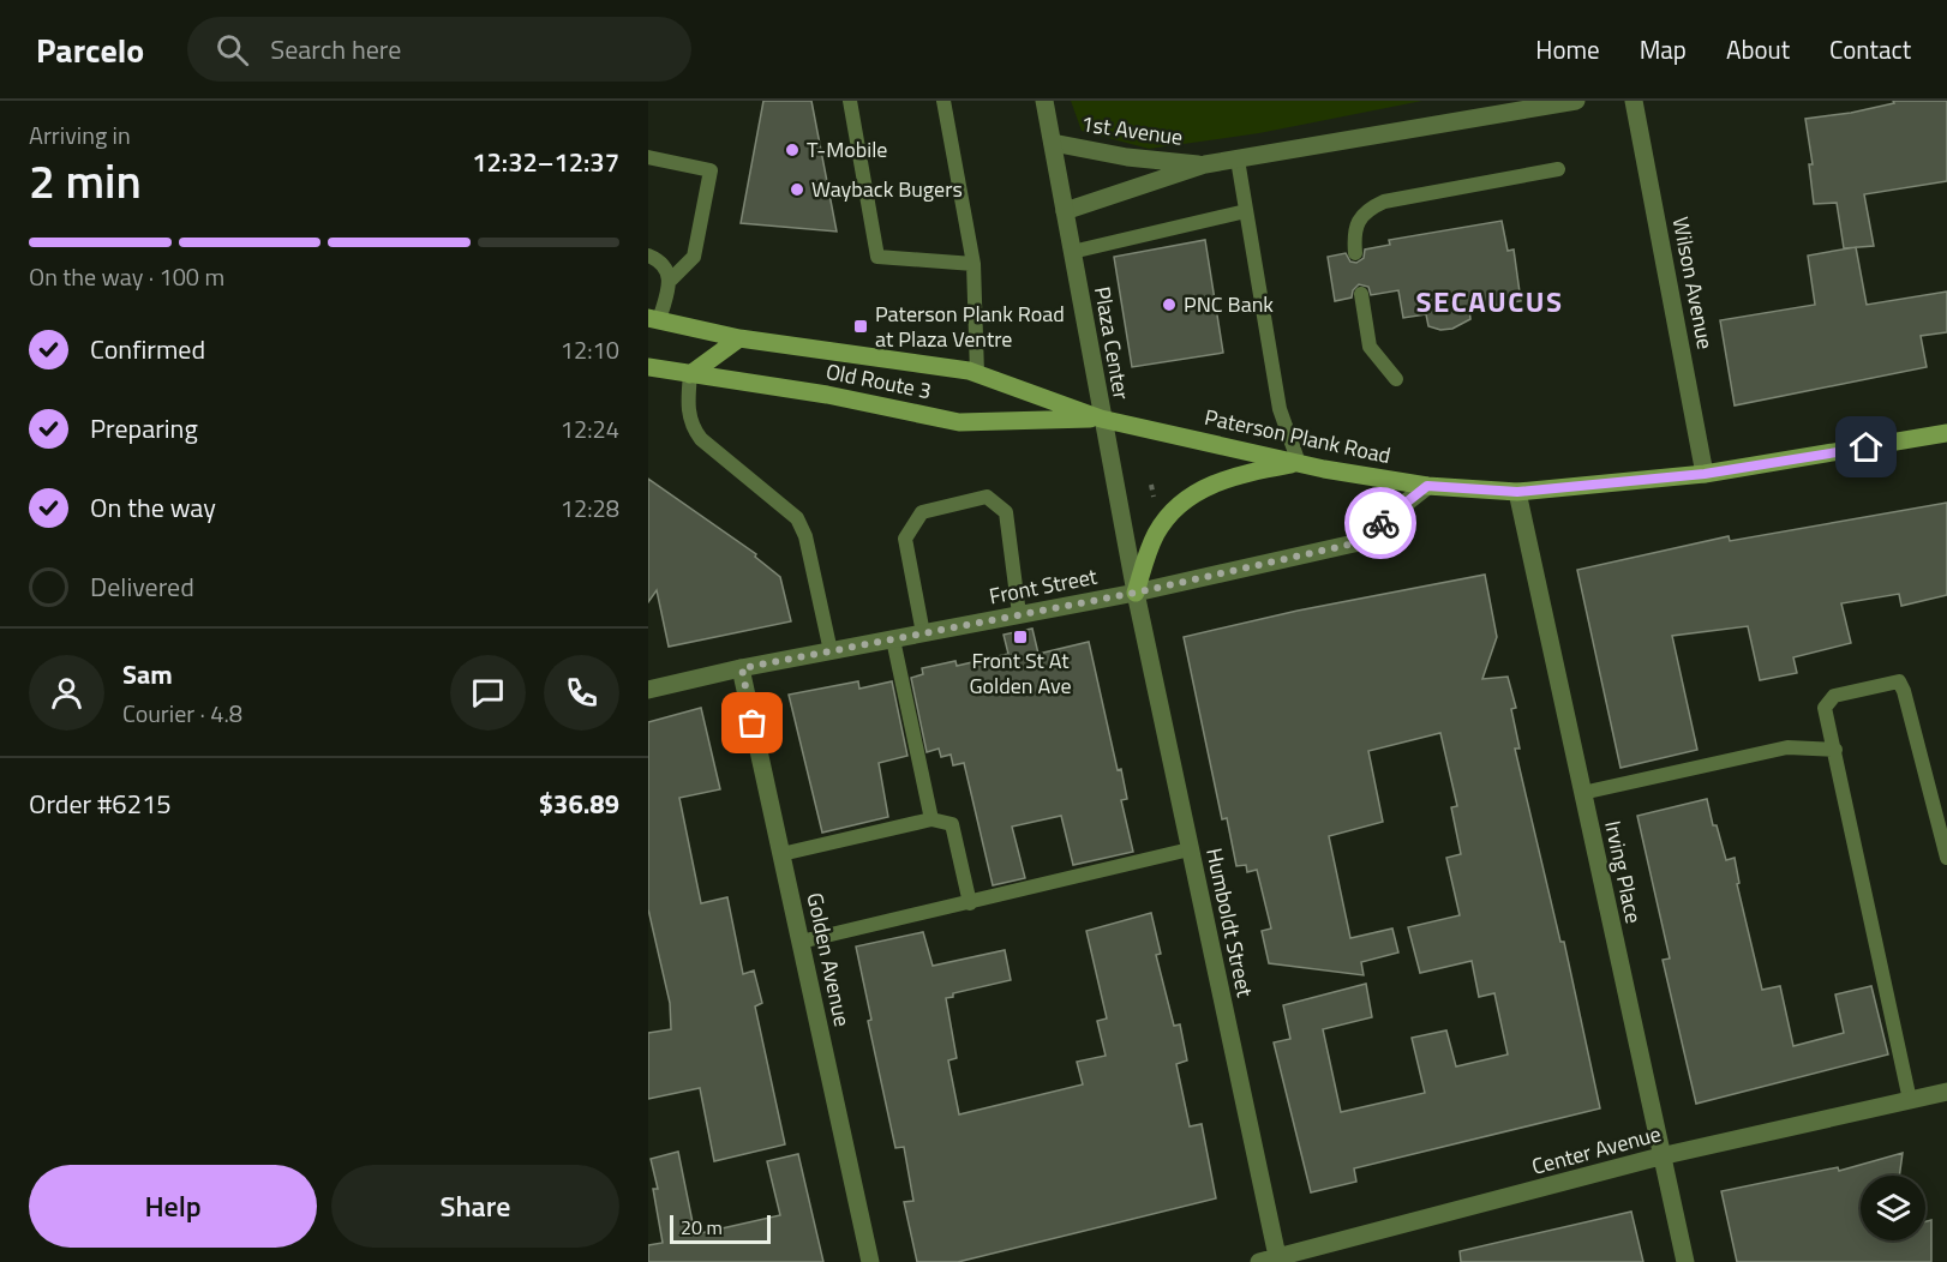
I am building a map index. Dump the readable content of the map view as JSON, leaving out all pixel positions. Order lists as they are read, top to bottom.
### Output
{
  "streets": {
    "main road": ["Old Route 3", "Paterson Plank Road"],
    "street": [
      "1st Avenue",
      "Wilson Avenue",
      "Plaza Center",
      "Front Street",
      "Irving Place",
      "Humboldt Street",
      "Golden Avenue",
      "Center Avenue"
    ]
  },
  "crossings": [
    ["1st Avenue", "Plaza Center"],
    ["Wilson Avenue", "Paterson Plank Road"],
    ["Plaza Center", "Old Route 3"],
    ["Plaza Center", "Paterson Plank Road"],
    ["Plaza Center", "Front Street"],
    ["Plaza Center", "Humboldt Street"],
    ["Old Route 3", "Paterson Plank Road"],
    ["Paterson Plank Road", "Front Street"],
    ["Paterson Plank Road", "Irving Place"],
    ["Front Street", "Humboldt Street"],
    ["Front Street", "Golden Avenue"],
    ["Irving Place", "Center Avenue"],
    ["Humboldt Street", "Center Avenue"]
  ],
  "districts": ["SECAUCUS"],
  "places": {
    "other": ["T-Mobile", "Wayback Bugers", "PNC Bank"],
    "transit": ["Paterson Plank Road at Plaza Ventre", "Front St At Golden Ave"]
  },
  "scale_bar": "20 m",
  "page": {
    "header": "Parcelo",
    "search": "Search here",
    "nav": [
      "Home",
      "Map",
      "About",
      "Contact"
    ],
    "heading": ["2 min", "Arriving in", "12:32–12:37"],
    "panel": [
      "Sam",
      "Courier · 4.8",
      "Order #6215",
      "$36.89"
    ],
    "bar": "On the way · 100 m",
    "list": [
      ["Confirmed", "12:10"],
      ["Preparing", "12:24"],
      ["On the way", "12:28"],
      "Delivered"
    ],
    "buttons": ["Help", "Share"],
    "scale": "20 m"
  }
}
